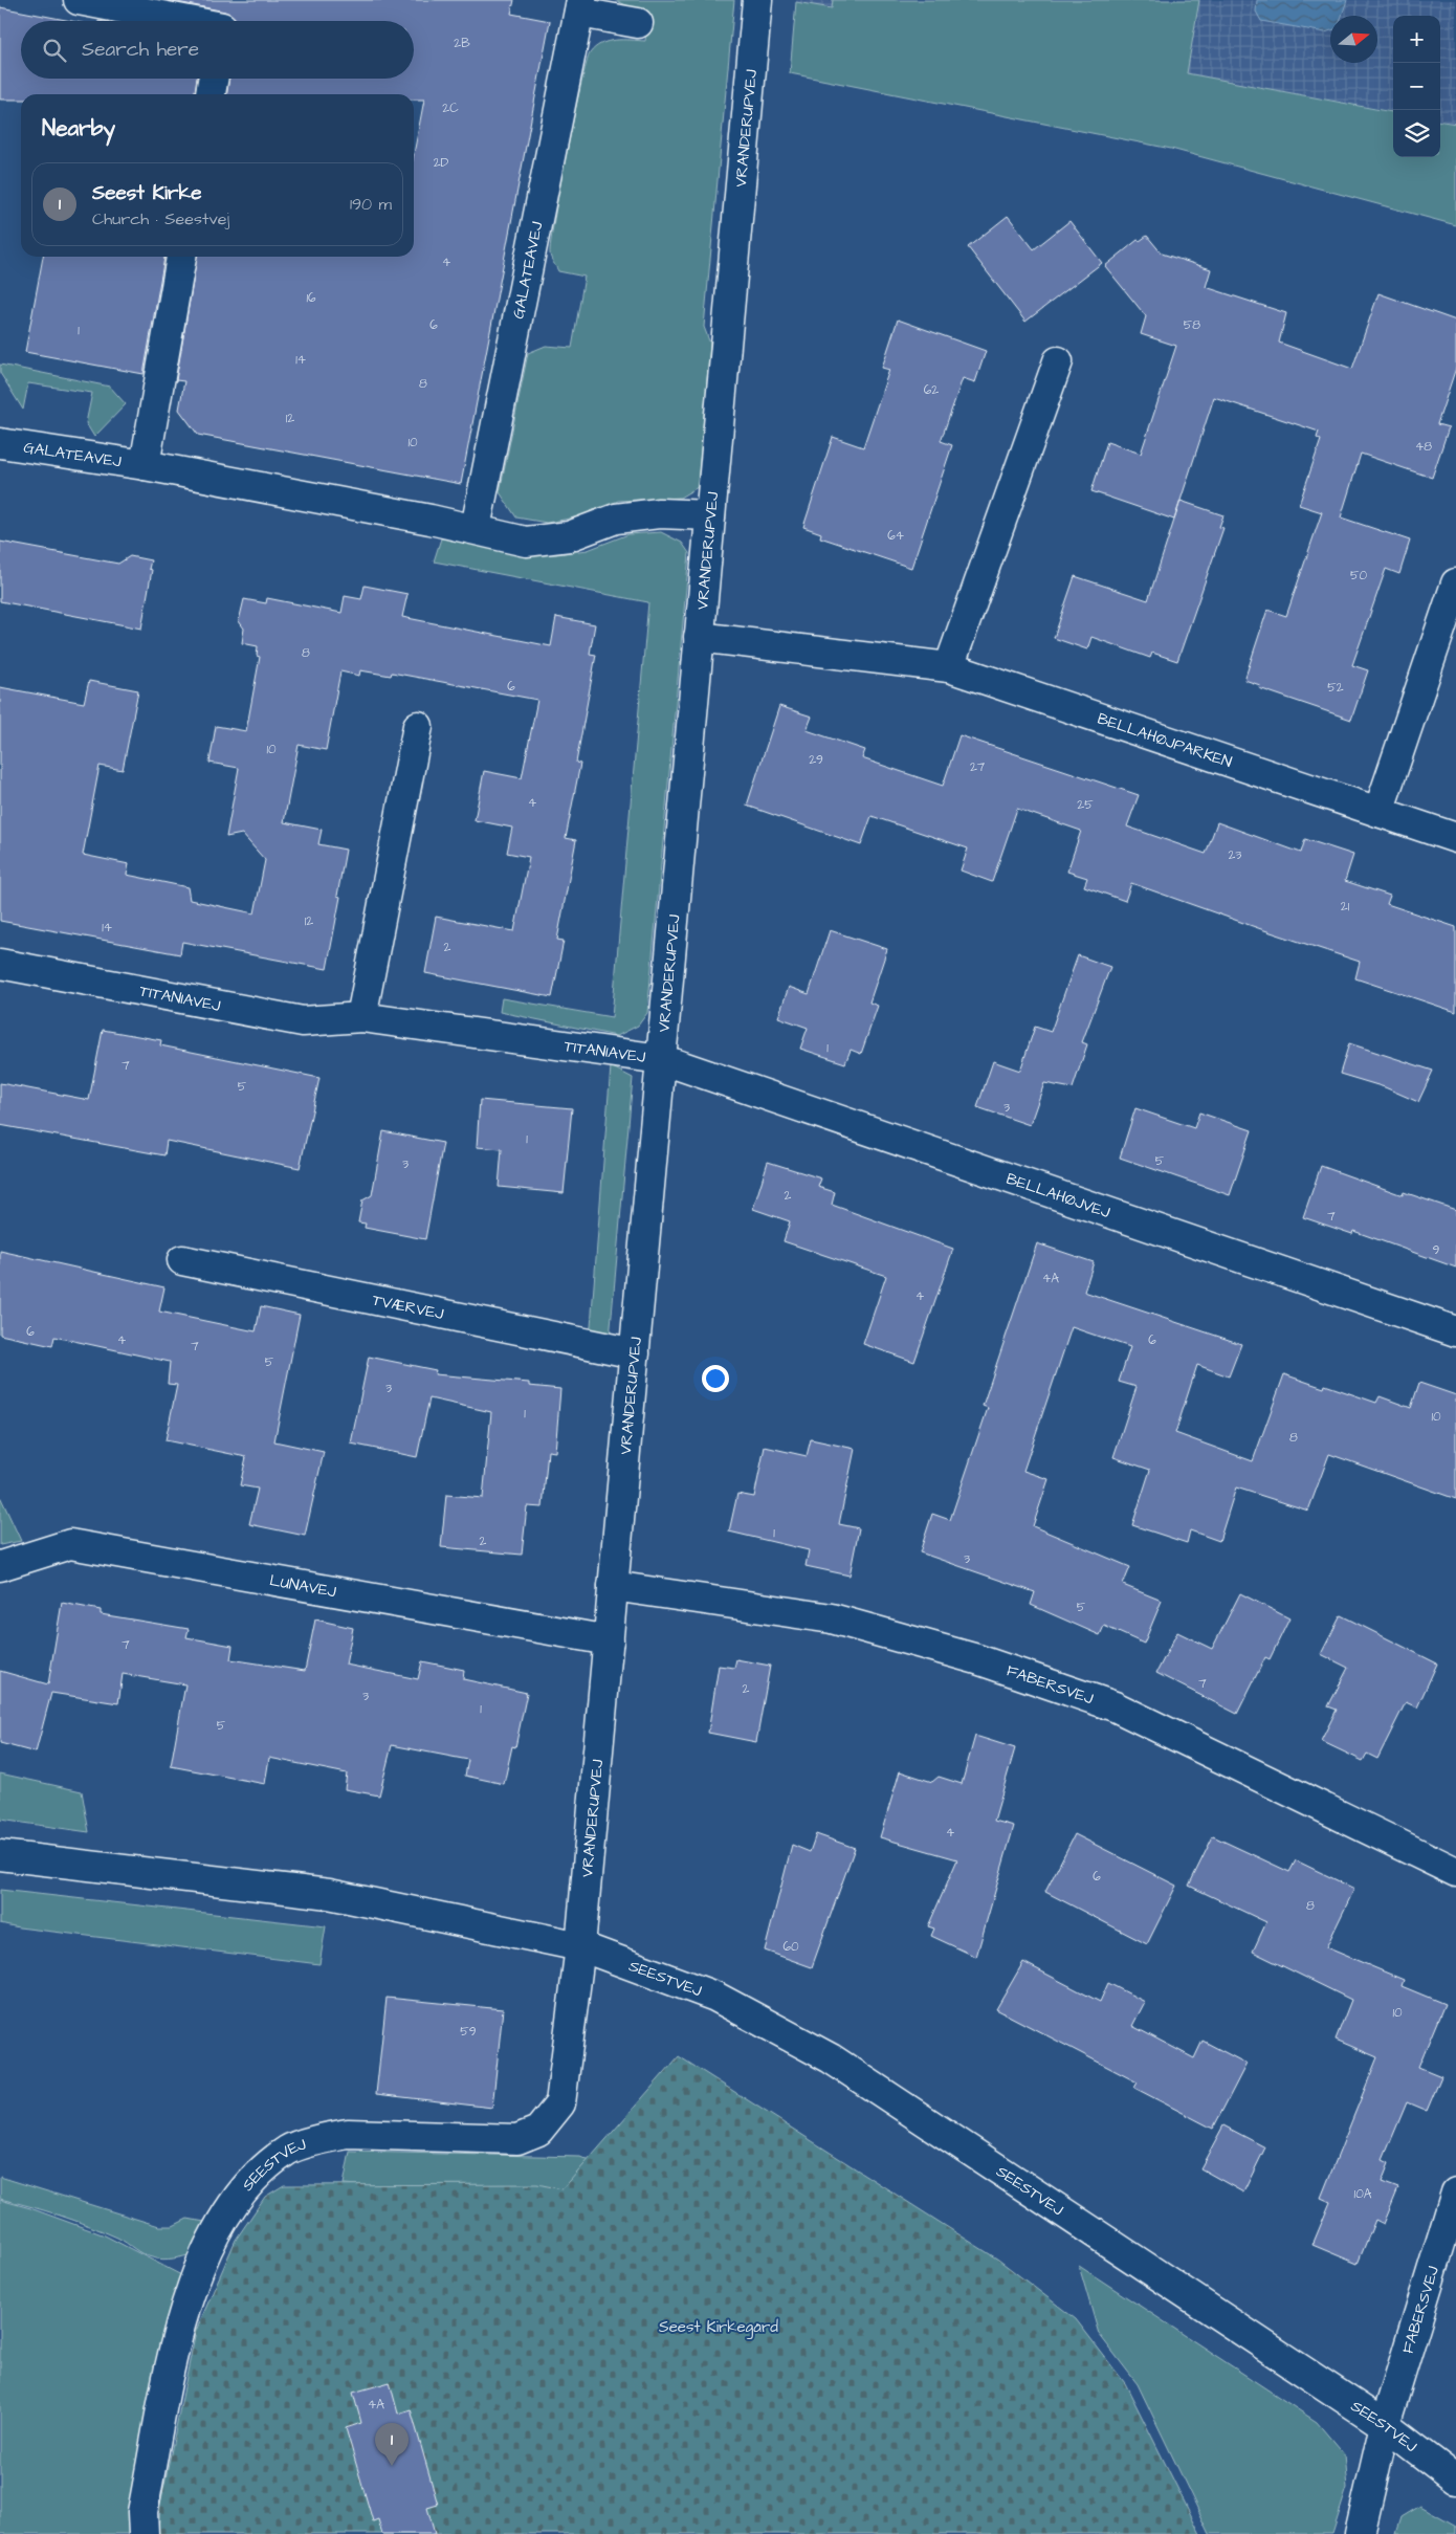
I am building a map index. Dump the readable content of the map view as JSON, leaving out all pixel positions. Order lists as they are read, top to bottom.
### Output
{
  "streets": {
    "street": [
      "VRANDERUPVEJ",
      "GALATEAVEJ",
      "BELLAHØJPARKEN",
      "TITANIAVEJ",
      "BELLAHØJVEJ",
      "TVÆRVEJ",
      "LUNAVEJ",
      "FABERSVEJ",
      "SEESTVEJ"
    ]
  },
  "crossings": [
    ["VRANDERUPVEJ", "GALATEAVEJ"],
    ["VRANDERUPVEJ", "BELLAHØJPARKEN"],
    ["VRANDERUPVEJ", "TITANIAVEJ"],
    ["VRANDERUPVEJ", "BELLAHØJVEJ"],
    ["VRANDERUPVEJ", "TVÆRVEJ"],
    ["VRANDERUPVEJ", "LUNAVEJ"],
    ["VRANDERUPVEJ", "FABERSVEJ"],
    ["VRANDERUPVEJ", "SEESTVEJ"],
    ["TITANIAVEJ", "BELLAHØJVEJ"],
    ["FABERSVEJ", "SEESTVEJ"]
  ],
  "parks": ["Seest Kirkegård"],
  "house_numbers": [
    "2B",
    "2C",
    "2D",
    "4",
    "16",
    "6",
    "58",
    "1",
    "14",
    "8",
    "62",
    "12",
    "10",
    "48",
    "64",
    "50",
    "8",
    "6",
    "52",
    "10",
    "29",
    "27",
    "4",
    "25",
    "23",
    "21",
    "12",
    "14",
    "2",
    "1",
    "7",
    "5",
    "3",
    "1",
    "5",
    "3",
    "2",
    "7",
    "9",
    "4A",
    "4",
    "6",
    "4",
    "6",
    "7",
    "5",
    "3",
    "1",
    "10",
    "8",
    "1",
    "2",
    "3",
    "5",
    "7",
    "7",
    "2",
    "3",
    "1",
    "5",
    "4",
    "6",
    "8",
    "60",
    "10",
    "59",
    "10A",
    "4A"
  ],
  "north": "right",
  "page": {
    "map_buttons": ["+", "−"],
    "search": "Search here",
    "heading": "Nearby",
    "list": [
      {
        "mark": "1",
        "name": "Seest Kirke",
        "note": "Church · Seestvej",
        "value": "190 m"
      }
    ],
    "pins": "1"
  }
}
